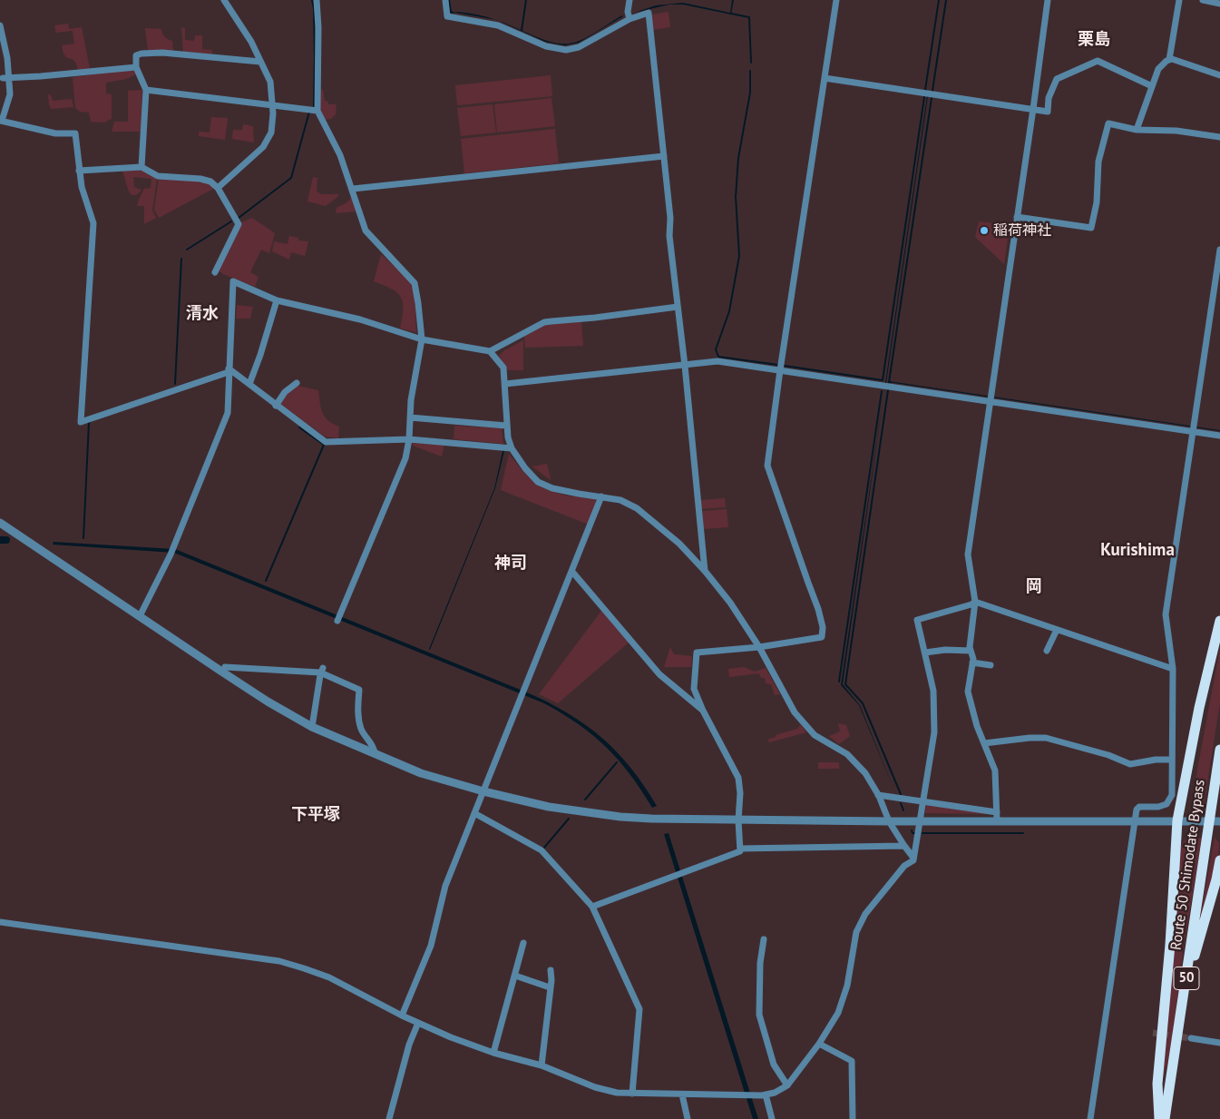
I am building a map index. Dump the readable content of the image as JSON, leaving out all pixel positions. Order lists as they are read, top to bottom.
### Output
{
  "streets": {
    "highway": ["Route 50 Shimodate Bypass", "50"]
  },
  "districts": [
    "栗島",
    "清水",
    "Kurishima",
    "神司",
    "岡",
    "下平塚"
  ],
  "places": ["稲荷神社"]
}
